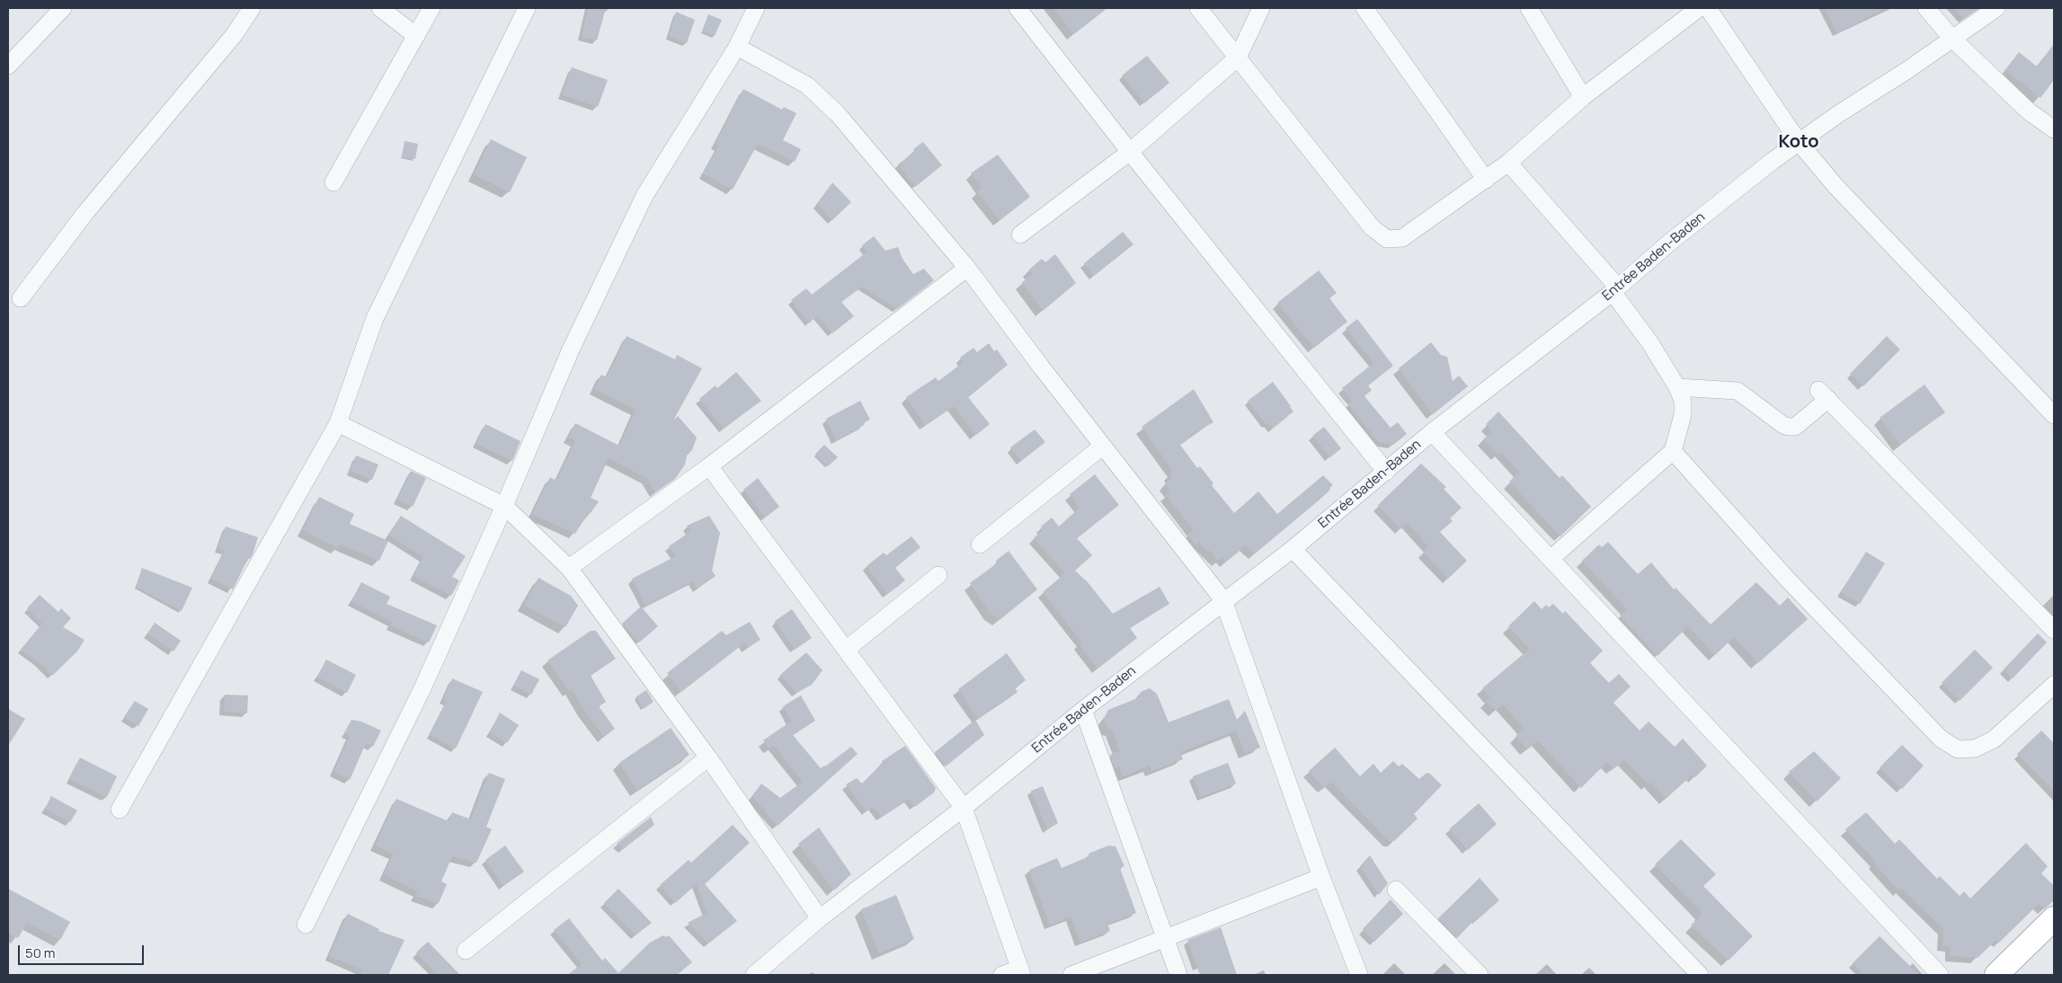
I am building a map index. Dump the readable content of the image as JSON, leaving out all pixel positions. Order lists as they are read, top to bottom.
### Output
{
  "streets": {
    "street": ["Entrée Baden-Baden"]
  },
  "districts": ["Koto"],
  "scale_bar": "50 m"
}
